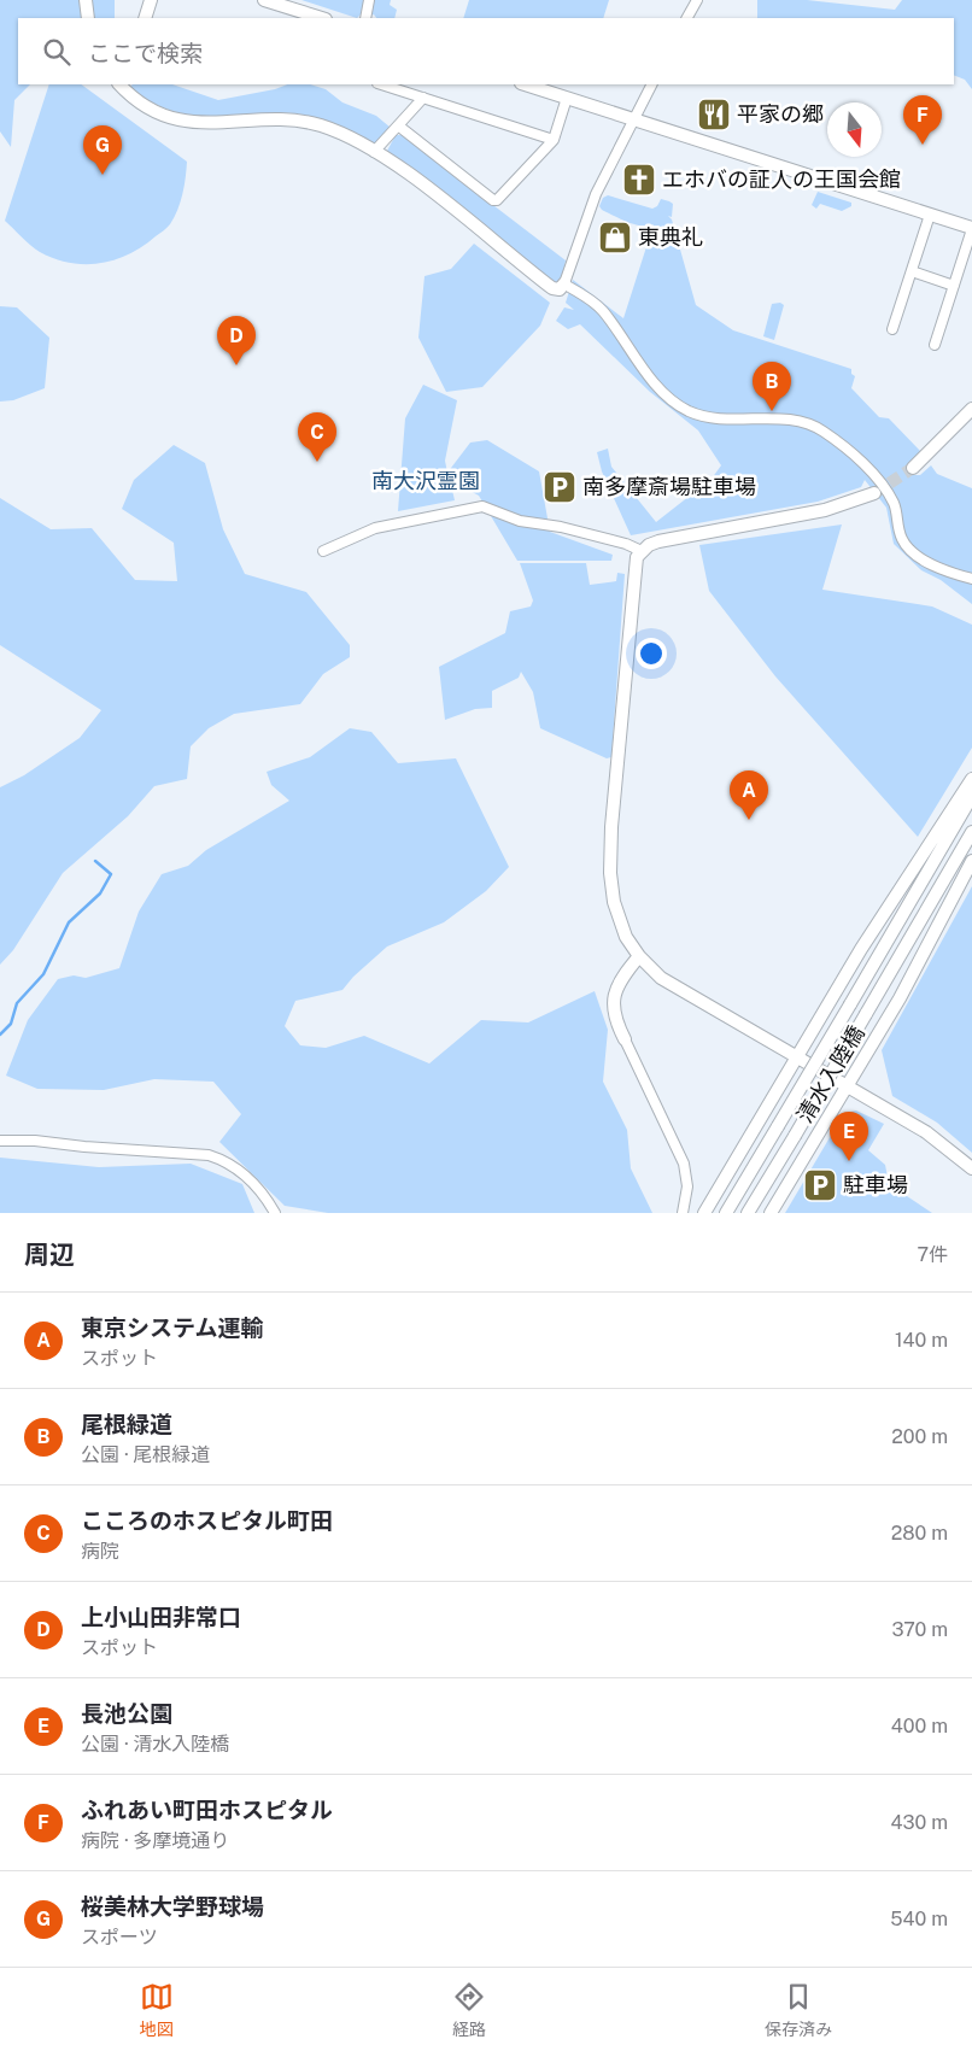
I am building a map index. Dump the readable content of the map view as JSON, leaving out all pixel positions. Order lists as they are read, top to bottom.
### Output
{
  "streets": {
    "street": ["清水入陸橋"]
  },
  "parks": ["南大沢霊園"],
  "places": {
    "restaurant": ["平家の郷"],
    "church": ["エホバの証人の王国会館"],
    "shop": ["東典礼"],
    "parking": ["南多摩斎場駐車場", "駐車場"]
  },
  "north": "bottom",
  "page": {
    "search": "ここで検索",
    "pins": [
      "F",
      "G",
      "D",
      "B",
      "C",
      "A",
      "E"
    ],
    "heading": ["周辺", "7件"],
    "list": [
      {
        "mark": "A",
        "name": "東京システム運輸",
        "note": "スポット",
        "value": "140 m"
      },
      {
        "mark": "B",
        "name": "尾根緑道",
        "note": "公園 · 尾根緑道",
        "value": "200 m"
      },
      {
        "mark": "C",
        "name": "こころのホスピタル町田",
        "note": "病院",
        "value": "280 m"
      },
      {
        "mark": "D",
        "name": "上小山田非常口",
        "note": "スポット",
        "value": "370 m"
      },
      {
        "mark": "E",
        "name": "長池公園",
        "note": "公園 · 清水入陸橋",
        "value": "400 m"
      },
      {
        "mark": "F",
        "name": "ふれあい町田ホスピタル",
        "note": "病院 · 多摩境通り",
        "value": "430 m"
      },
      {
        "mark": "G",
        "name": "桜美林大学野球場",
        "note": "スポーツ",
        "value": "540 m"
      }
    ],
    "nav": ["地図", "経路", "保存済み"]
  }
}
